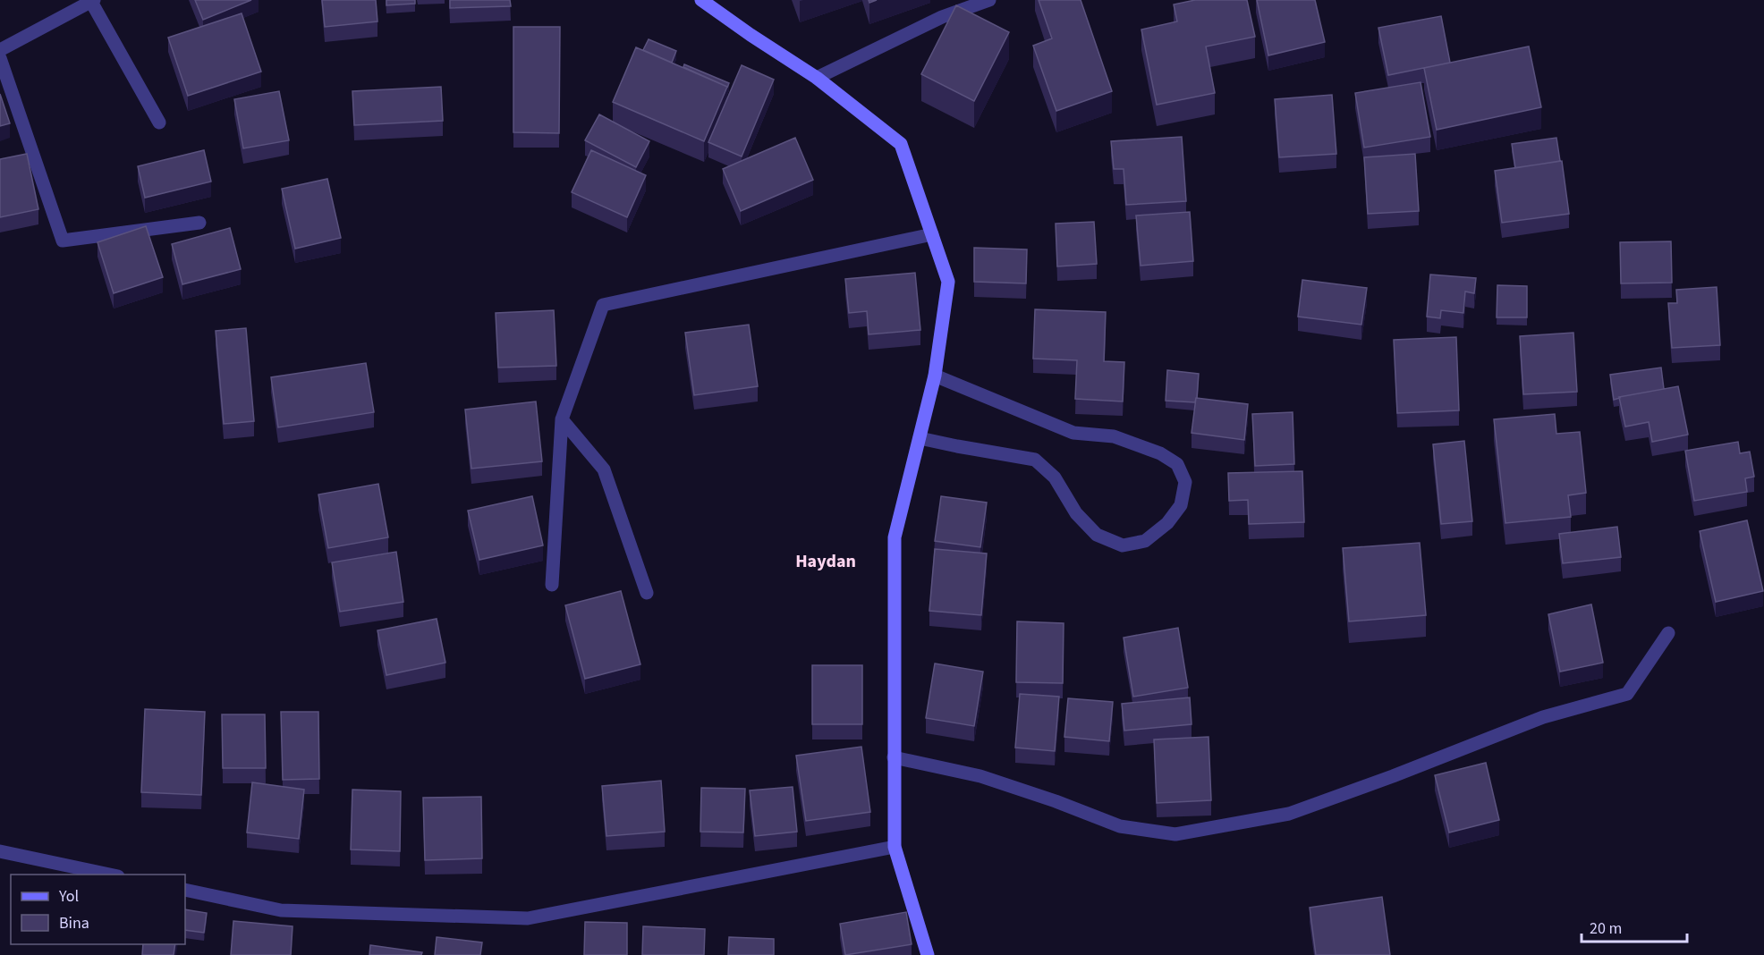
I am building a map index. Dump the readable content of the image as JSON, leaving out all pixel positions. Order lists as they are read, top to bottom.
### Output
{
  "districts": ["Haydan"],
  "legend": ["Yol", "Bina"],
  "scale_bar": "20 m"
}
